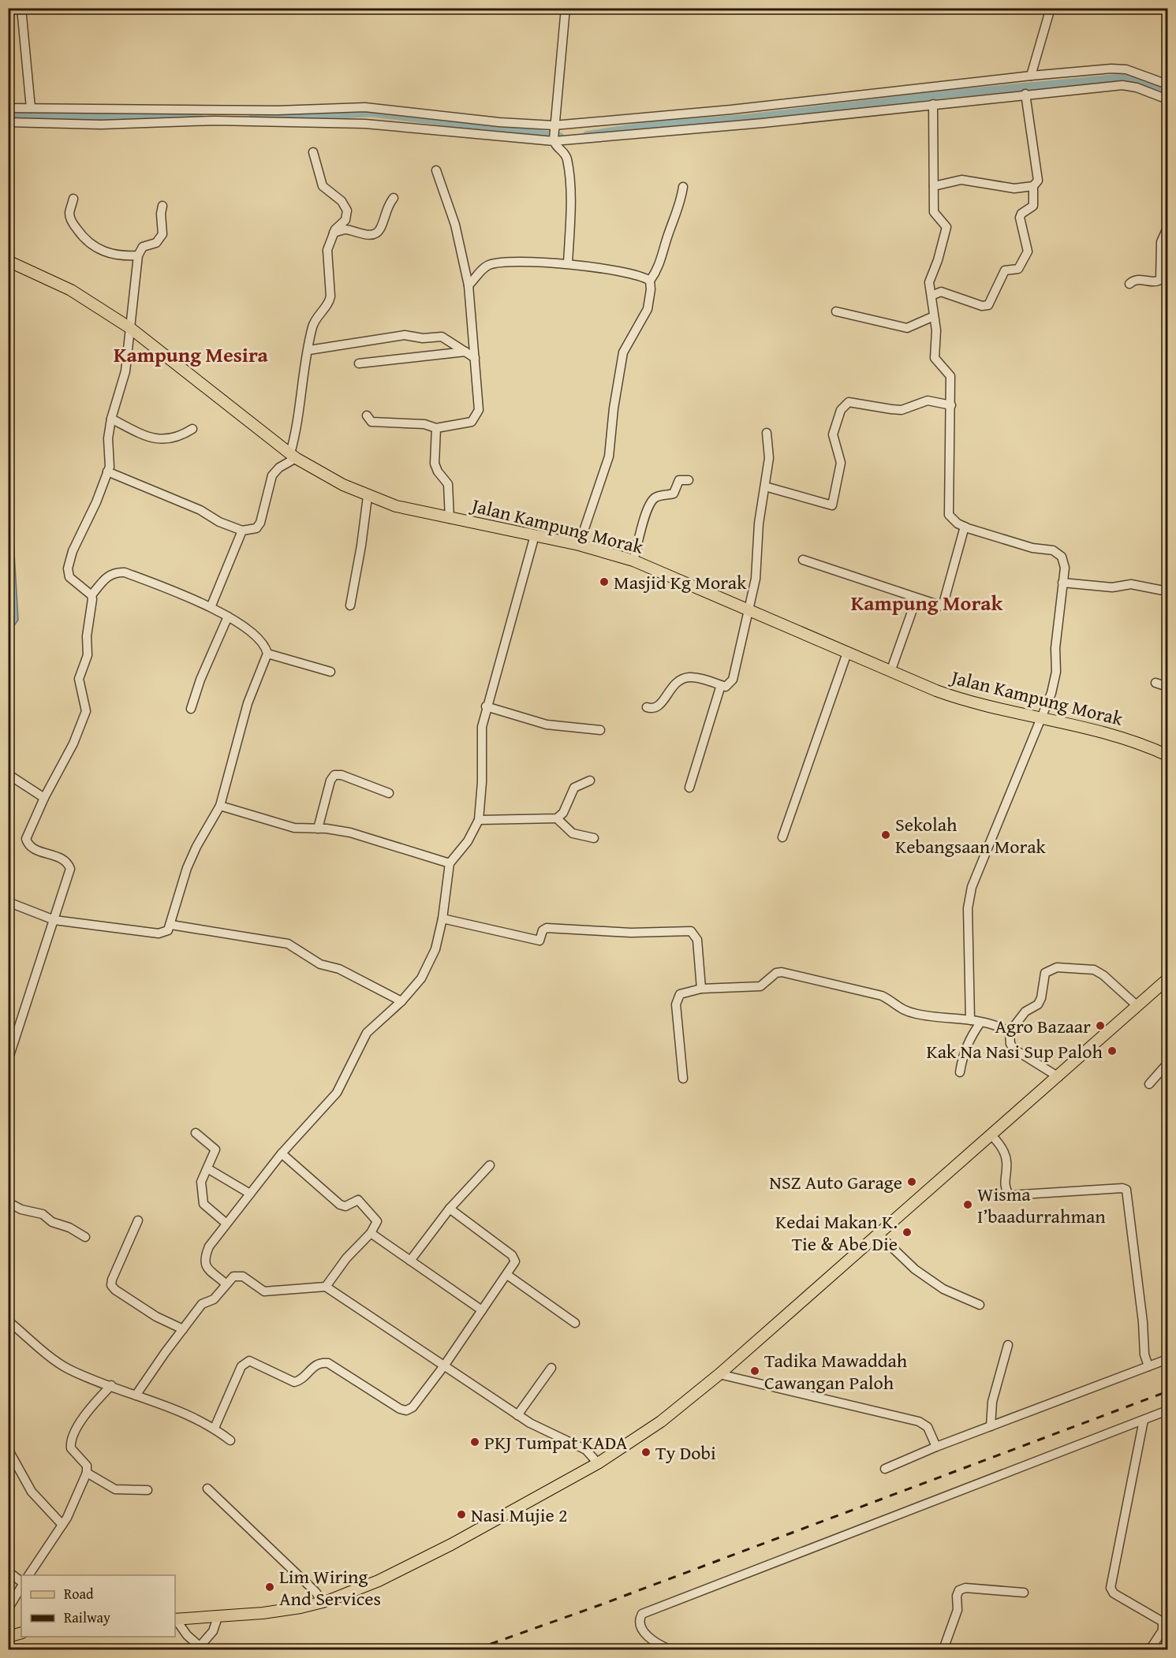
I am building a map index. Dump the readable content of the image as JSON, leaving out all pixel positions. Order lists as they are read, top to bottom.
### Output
{
  "streets": {
    "main road": ["Jalan Kampung Morak"]
  },
  "districts": ["Kampung Mesira", "Kampung Morak"],
  "places": [
    "Masjid Kg Morak",
    "Sekolah Kebangsaan Morak",
    "Agro Bazaar",
    "Kak Na Nasi Sup Paloh",
    "NSZ Auto Garage",
    "Wisma I’baadurrahman",
    "Kedai Makan K. Tie & Abe Die",
    "Tadika Mawaddah Cawangan Paloh",
    "PKJ Tumpat KADA",
    "Ty Dobi",
    "Nasi Mujie 2",
    "Lim Wiring And Services"
  ],
  "legend": ["Road", "Railway"]
}
